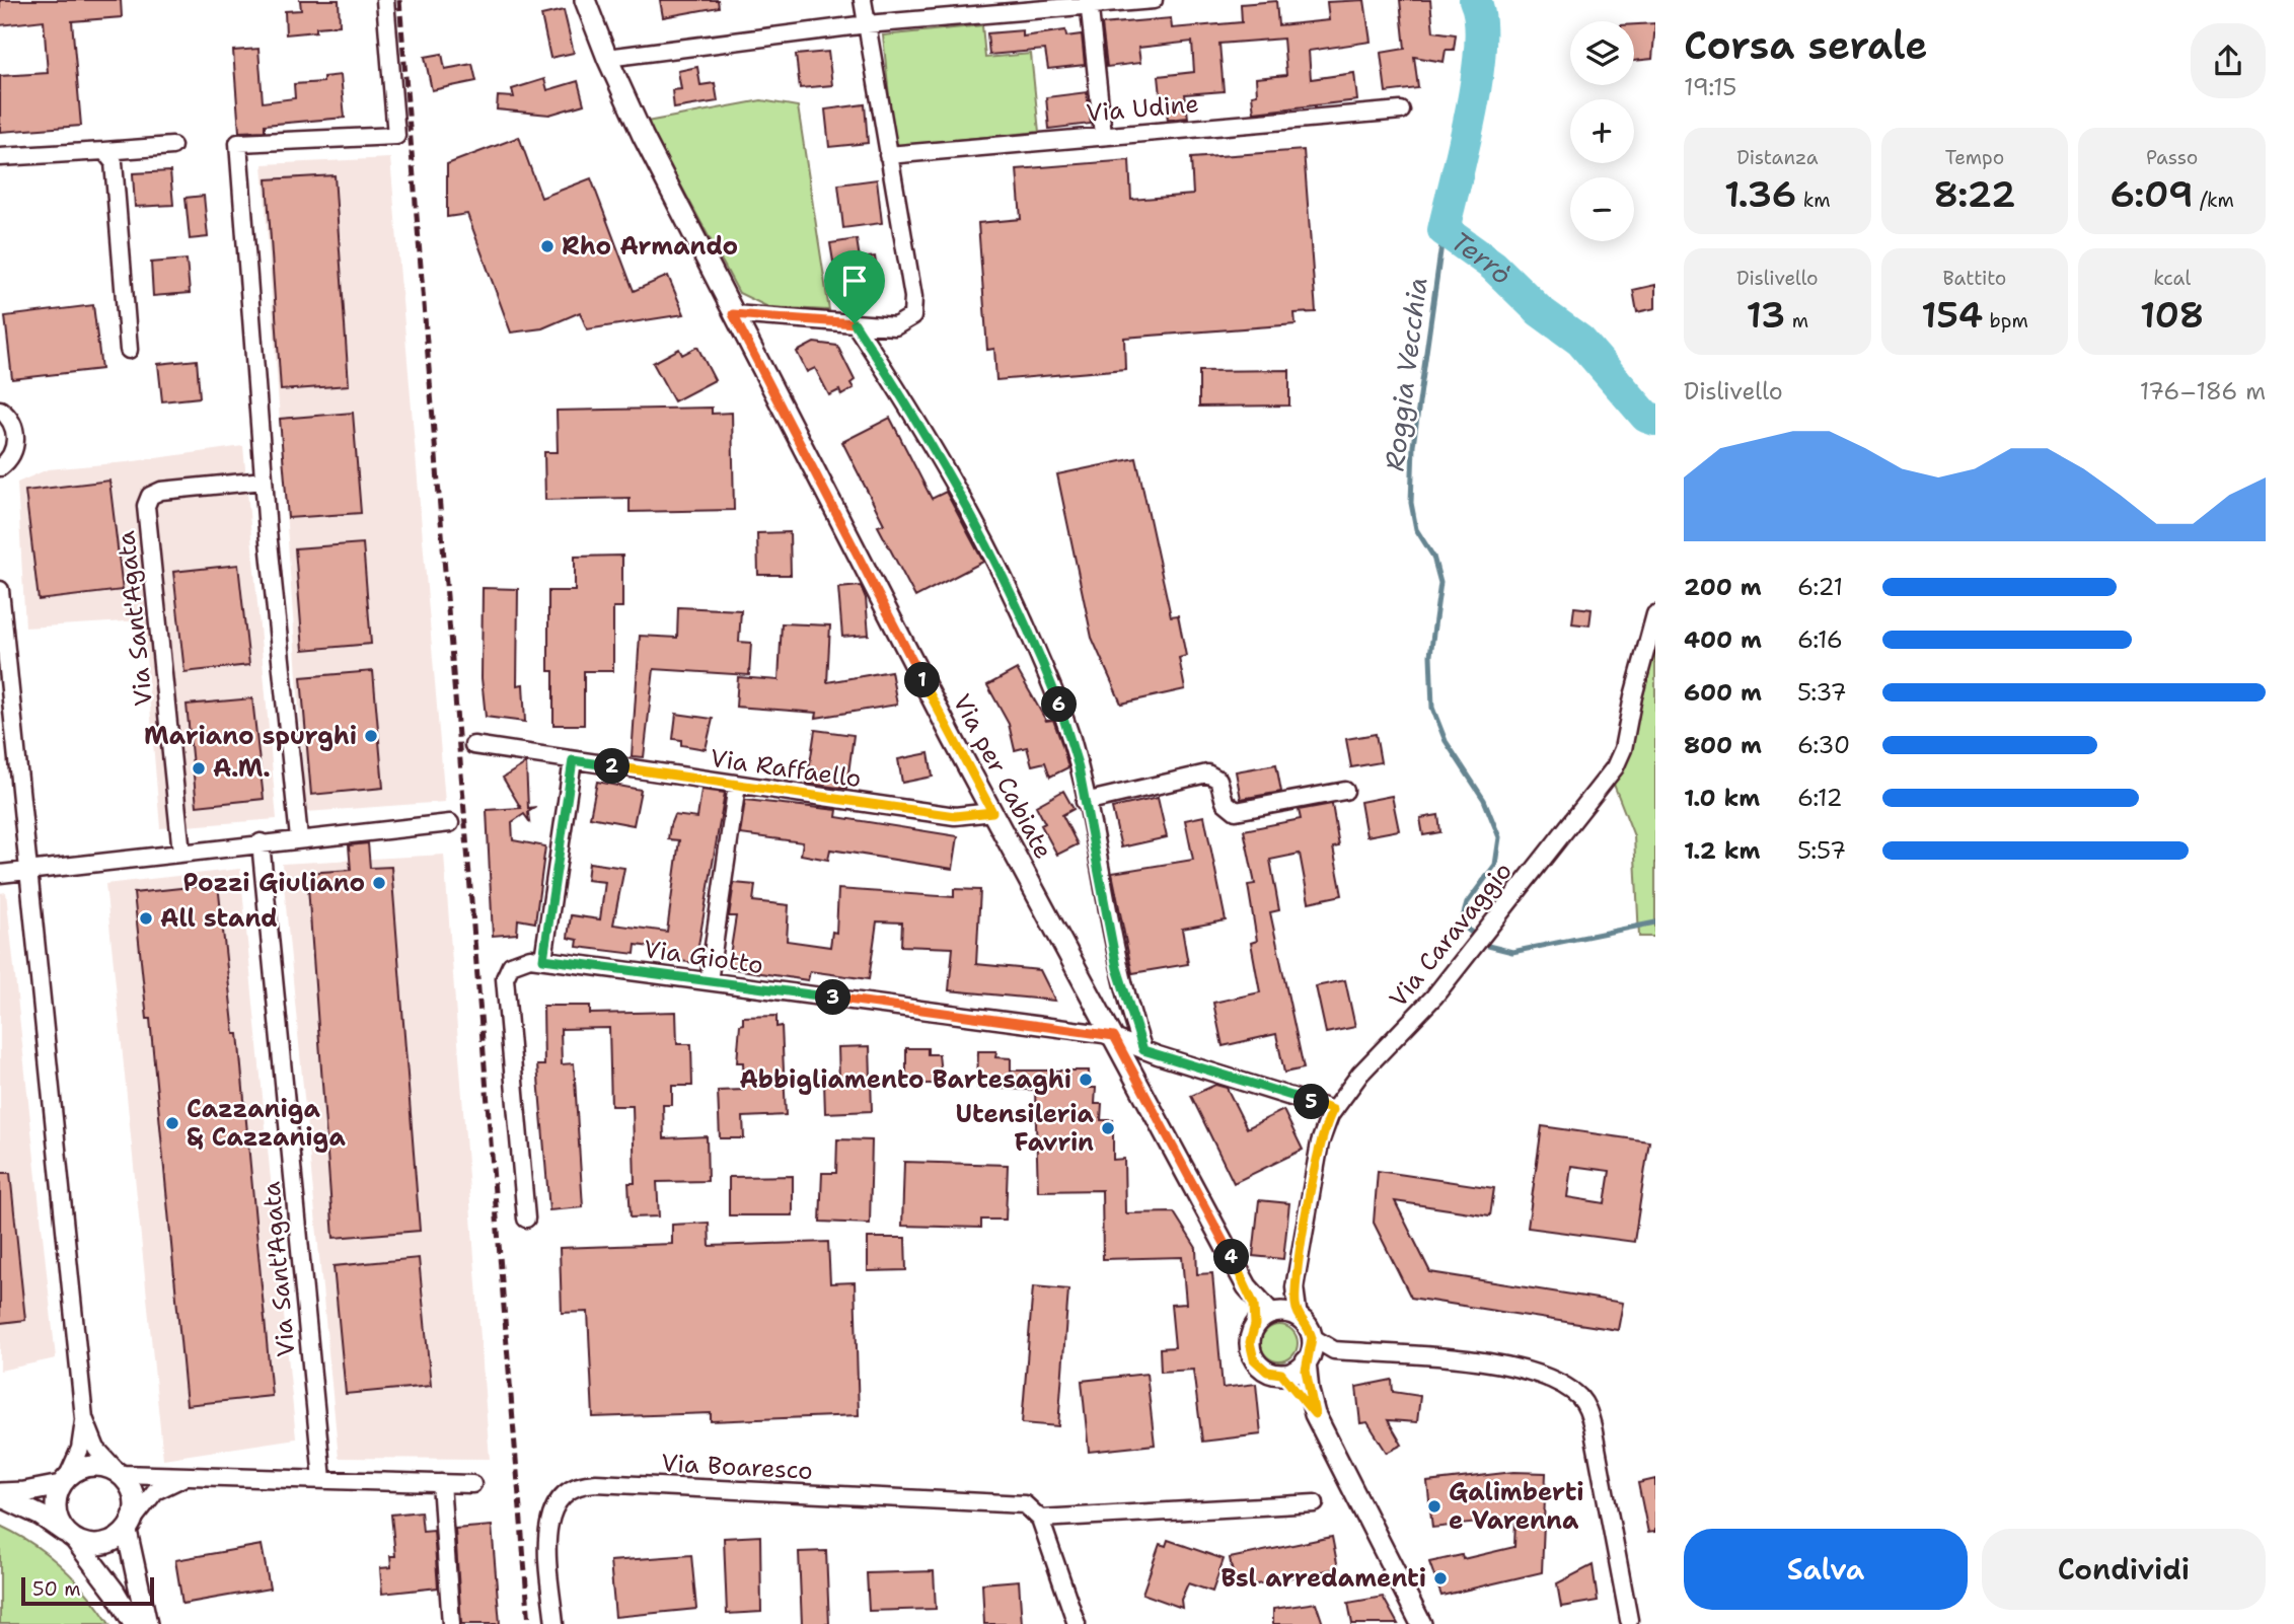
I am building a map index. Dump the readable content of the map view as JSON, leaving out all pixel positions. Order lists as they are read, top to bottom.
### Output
{
  "streets": {
    "street": [
      "Via Udine",
      "Via Sant'Agata",
      "Via Raffaello",
      "Via per Cabiate",
      "Via Caravaggio",
      "Via Giotto",
      "Via Boaresco"
    ]
  },
  "crossings": [
    ["Via Raffaello", "Via per Cabiate"],
    ["Via per Cabiate", "Via Caravaggio"],
    ["Via per Cabiate", "Via Giotto"],
    ["Via Caravaggio", "Via Giotto"]
  ],
  "water": ["Terrò", "Roggia Vecchia"],
  "places": [
    "Rho Armando",
    "Mariano spurghi",
    "A.M.",
    "Pozzi Giuliano",
    "All stand",
    "Abbigliamento Bartesaghi",
    "Cazzaniga & Cazzaniga",
    "Utensileria Favrin",
    "Galimberti e Varenna",
    "Bsl arredamenti"
  ],
  "scale_bar": "50 m",
  "page": {
    "heading": ["Corsa serale", "19:15"],
    "map_buttons": ["+", "−"],
    "stats": [
      ["Distanza", "1.36 km"],
      ["Tempo", "8:22"],
      ["Passo", "6:09 /km"],
      ["Dislivello", "13 m"],
      ["Battito", "154 bpm"],
      ["kcal", "108"]
    ],
    "chart": ["Dislivello", "176–186 m"],
    "list": [
      {
        "name": "200 m",
        "note": "6:21"
      },
      {
        "name": "400 m",
        "note": "6:16"
      },
      {
        "name": "600 m",
        "note": "5:37"
      },
      {
        "name": "800 m",
        "note": "6:30"
      },
      {
        "name": "1.0 km",
        "note": "6:12"
      },
      {
        "name": "1.2 km",
        "note": "5:57"
      }
    ],
    "pins": [
      "1",
      "6",
      "2",
      "3",
      "5",
      "4"
    ],
    "buttons": ["Salva", "Condividi"],
    "scale": "50 m"
  }
}
